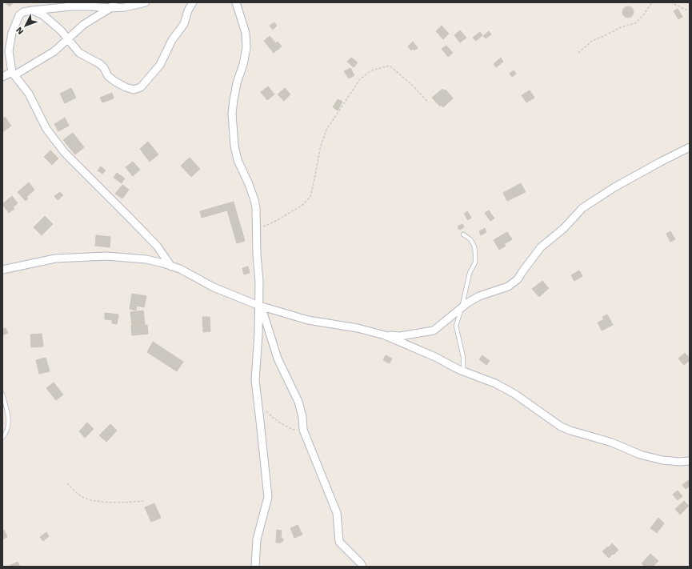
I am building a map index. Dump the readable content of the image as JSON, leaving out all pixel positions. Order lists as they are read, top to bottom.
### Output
{
  "north": "bottom left"
}
